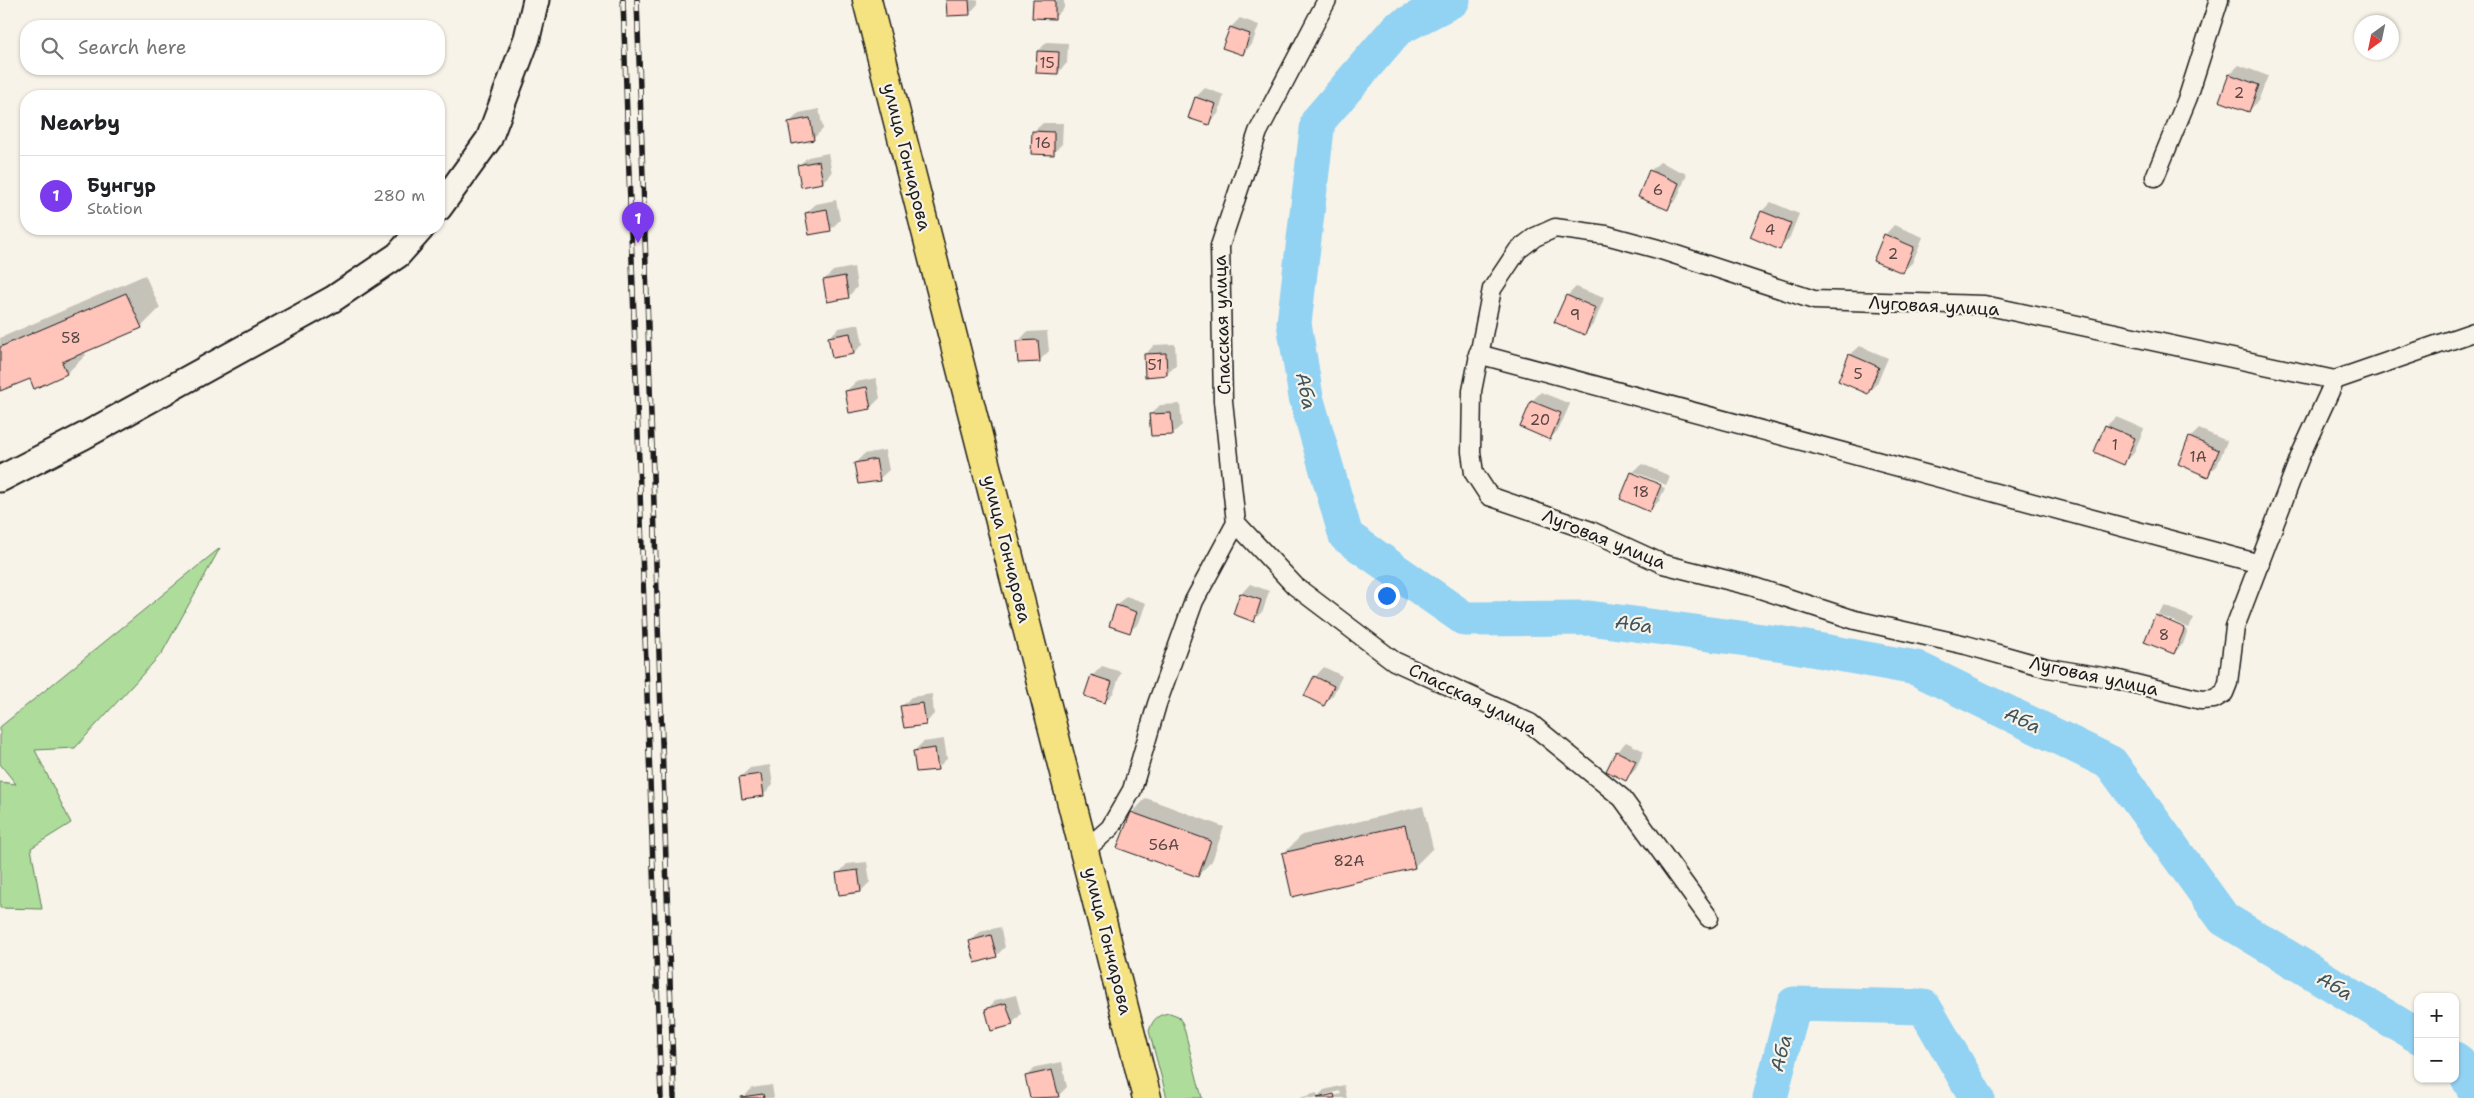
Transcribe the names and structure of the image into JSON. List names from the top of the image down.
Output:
{
  "streets": {
    "main road": ["улица Гончарова"],
    "street": ["Луговая улица", "Спасская улица"]
  },
  "water": ["Аба"],
  "house_numbers": [
    "15",
    "2",
    "16",
    "6",
    "4",
    "2",
    "9",
    "58",
    "51",
    "5",
    "20",
    "1",
    "1А",
    "18",
    "8",
    "56А",
    "82А"
  ],
  "north": "bottom left",
  "page": {
    "search": "Search here",
    "heading": "Nearby",
    "list": [
      {
        "mark": "1",
        "name": "Бунгур",
        "note": "Station",
        "value": "280 m"
      }
    ],
    "pins": "1",
    "map_buttons": ["+", "−"]
  }
}
